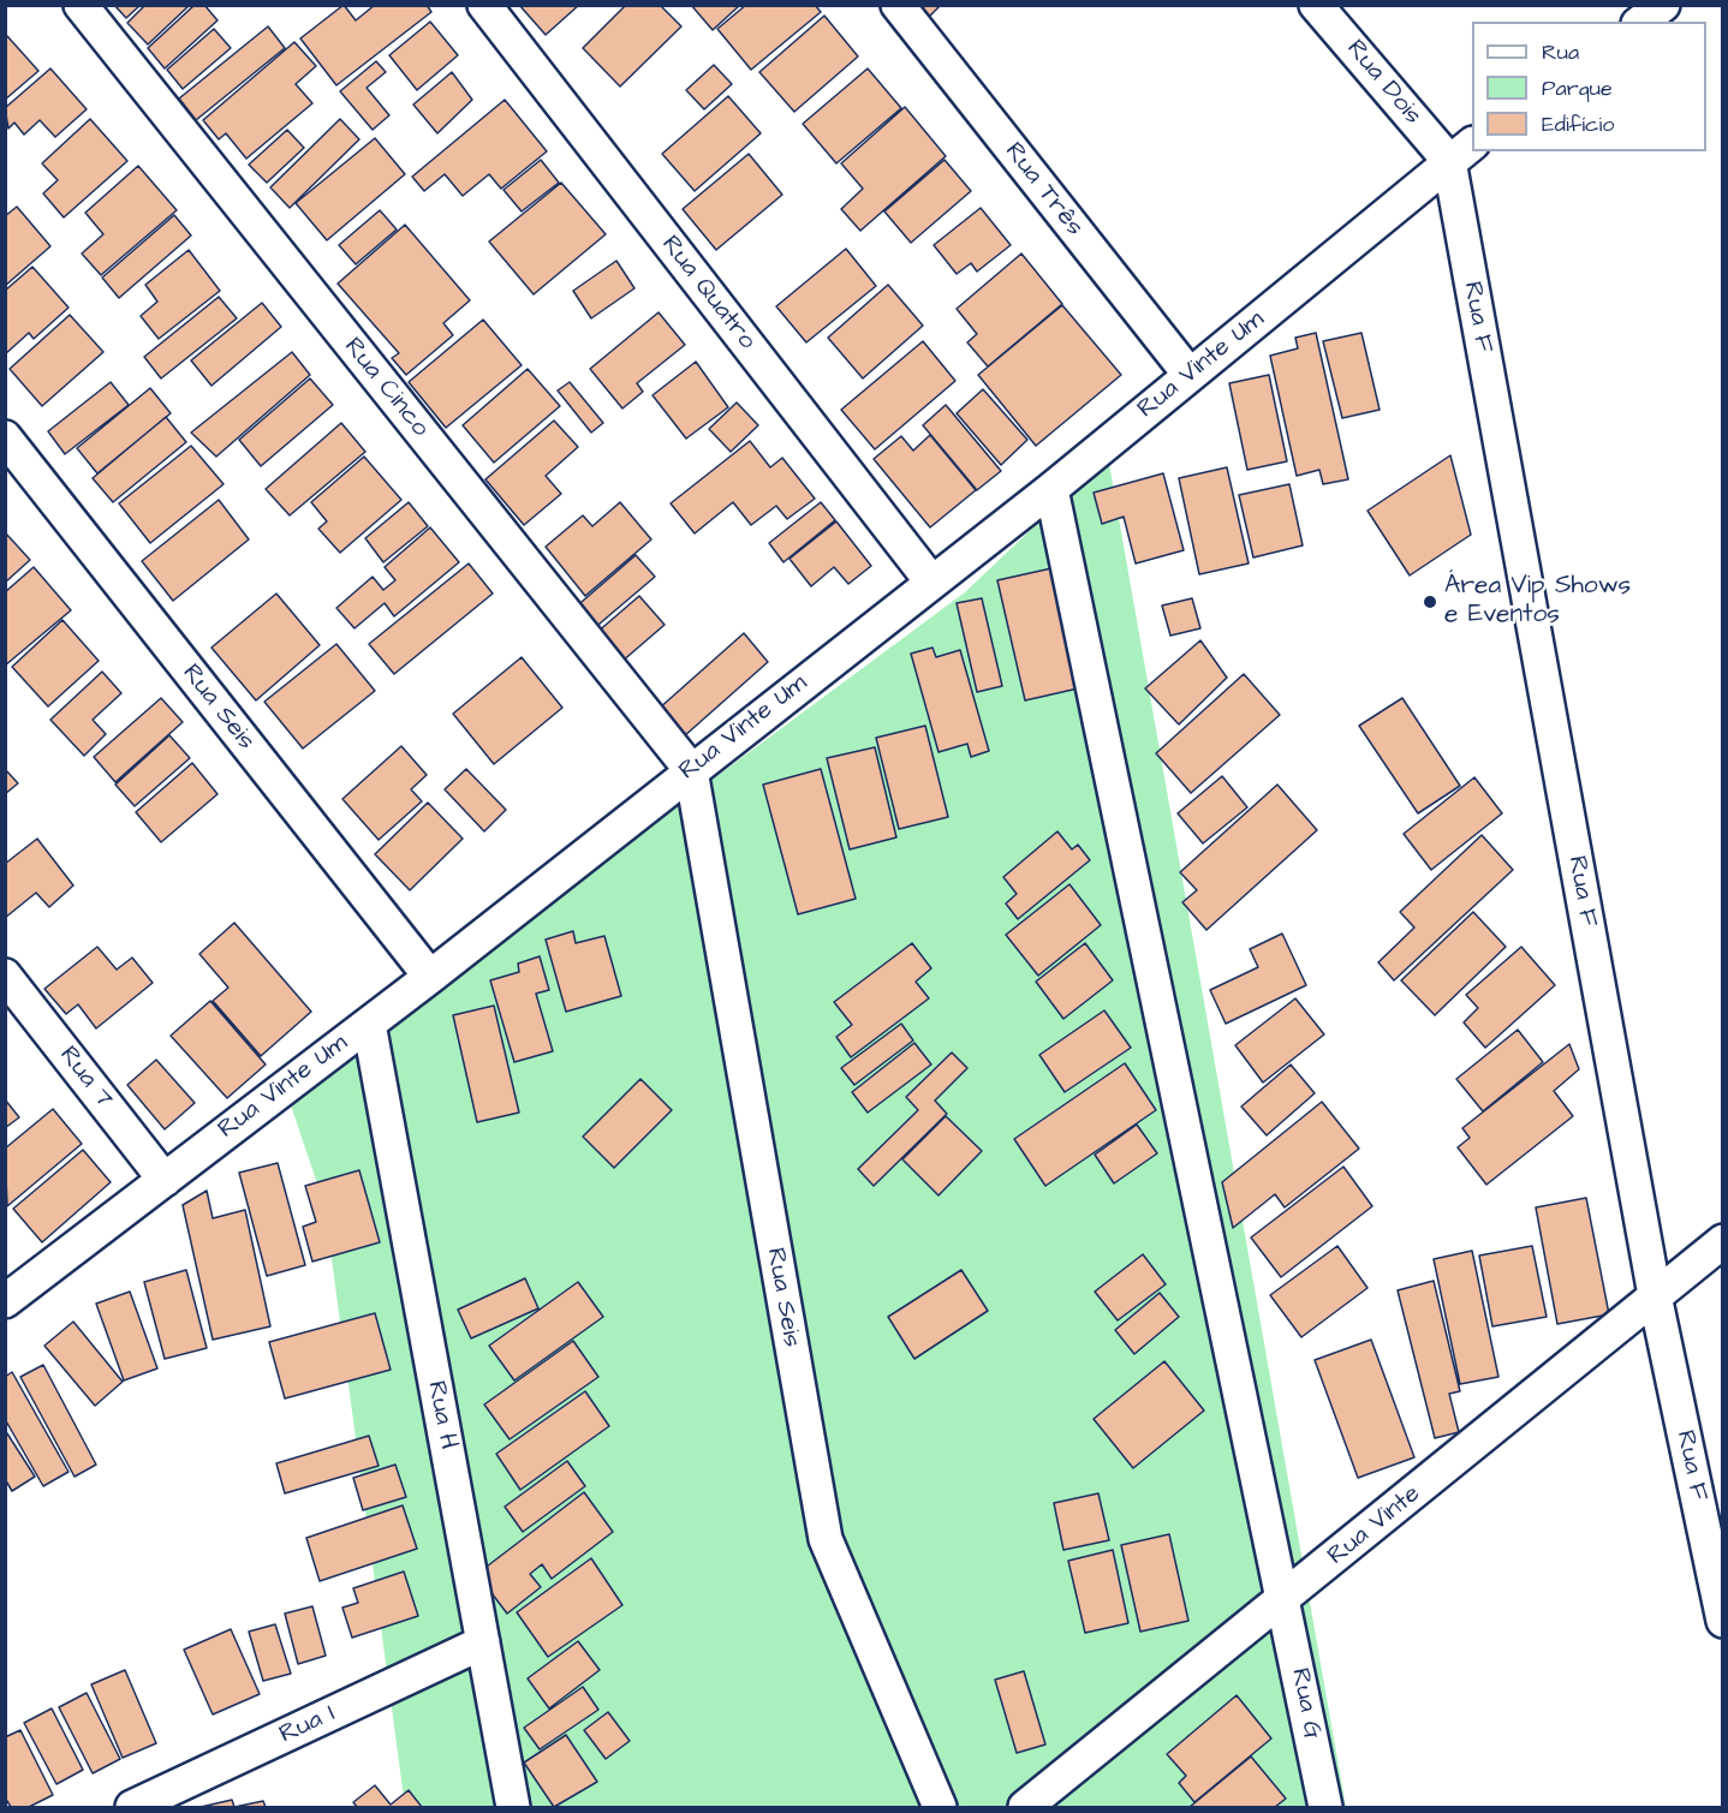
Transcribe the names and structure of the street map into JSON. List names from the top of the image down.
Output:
{
  "streets": {
    "street": [
      "Rua Dois",
      "Rua Três",
      "Rua Quatro",
      "Rua F",
      "Rua Vinte Um",
      "Rua Cinco",
      "Rua Seis",
      "Rua 7",
      "Rua H",
      "Rua Vinte",
      "Rua G",
      "Rua I"
    ]
  },
  "crossings": [
    ["Rua Dois", "Rua F"],
    ["Rua Dois", "Rua Vinte Um"],
    ["Rua Três", "Rua Vinte Um"],
    ["Rua Quatro", "Rua Vinte Um"],
    ["Rua F", "Rua Vinte Um"],
    ["Rua F", "Rua Vinte"],
    ["Rua Vinte Um", "Rua Cinco"],
    ["Rua Vinte Um", "Rua Seis"],
    ["Rua Vinte Um", "Rua 7"],
    ["Rua Vinte Um", "Rua H"],
    ["Rua Cinco", "Rua Seis"],
    ["Rua H", "Rua I"],
    ["Rua Vinte", "Rua G"]
  ],
  "places": ["Área Vip Shows e Eventos"],
  "legend": ["Rua", "Parque", "Edifício"]
}
